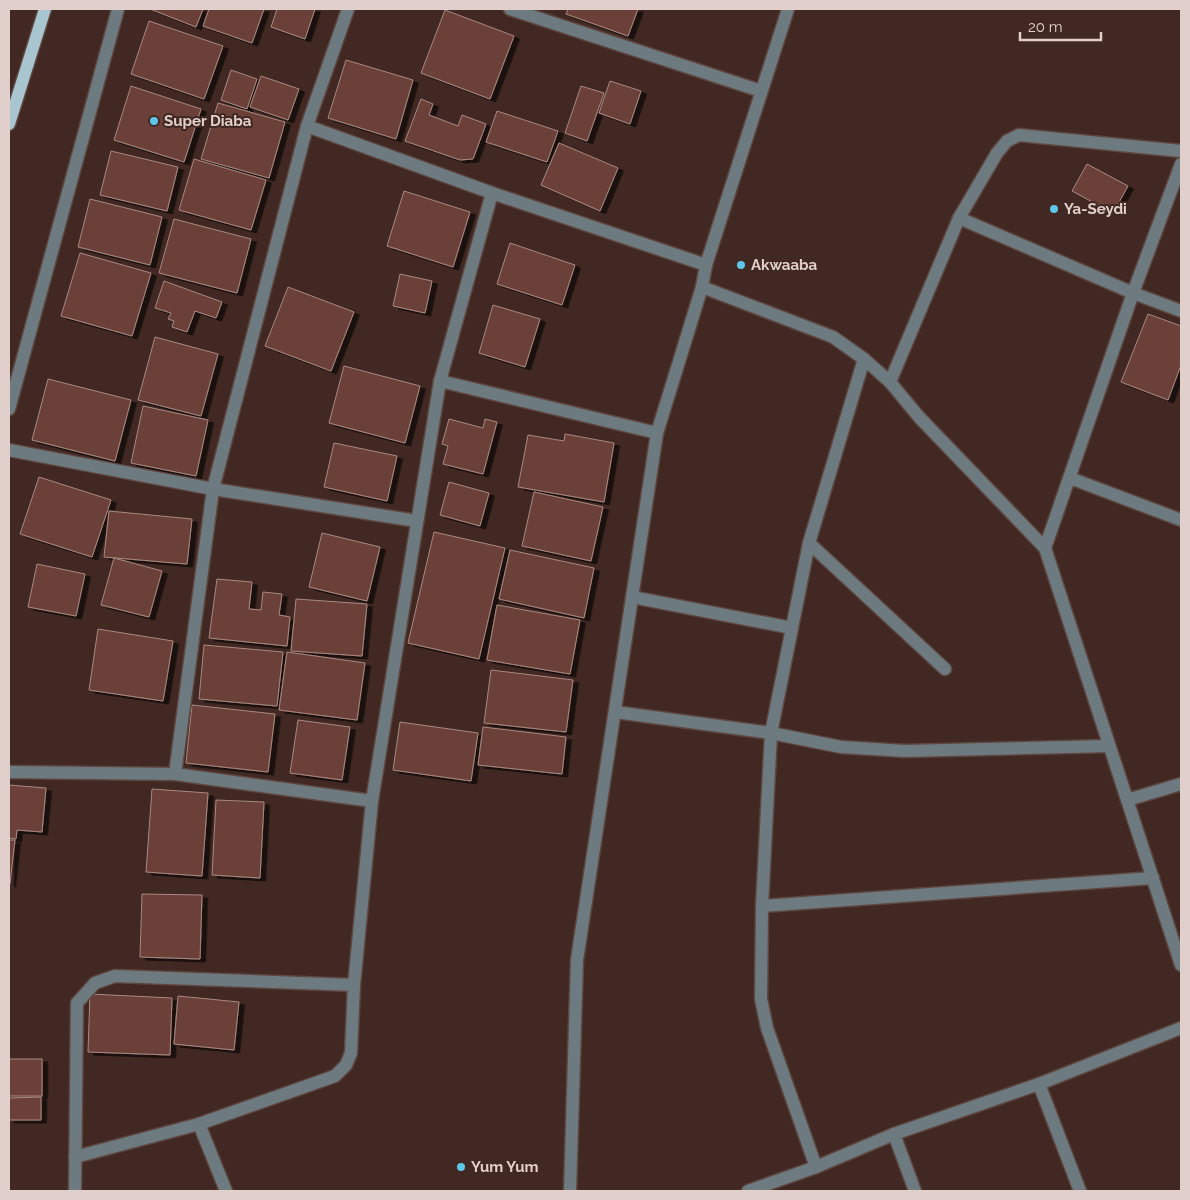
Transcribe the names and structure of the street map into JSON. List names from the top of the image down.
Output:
{
  "places": [
    "Super Diaba",
    "Ya-Seydi",
    "Akwaaba",
    "Yum Yum"
  ],
  "scale_bar": "20 m"
}
